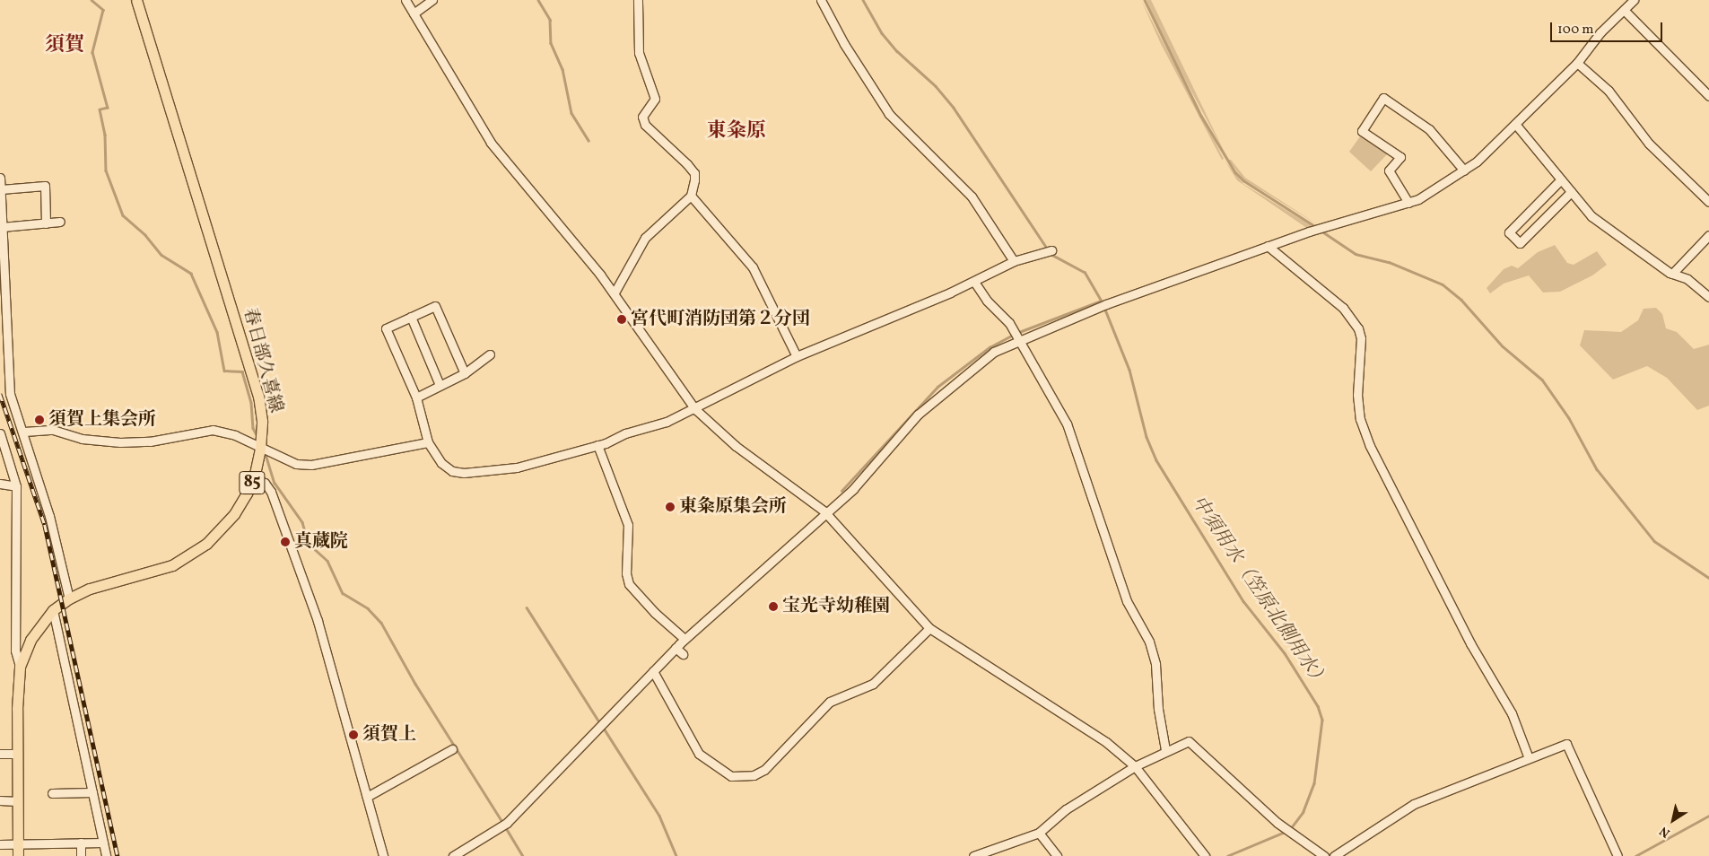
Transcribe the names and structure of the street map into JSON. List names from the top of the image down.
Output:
{
  "streets": {
    "main road": ["春日部久喜線", "85"]
  },
  "districts": ["須賀", "東粂原"],
  "water": ["中須用水（笠原北側用水）"],
  "places": [
    "宮代町消防団第２分団",
    "須賀上集会所",
    "東粂原集会所",
    "真蔵院",
    "宝光寺幼稚園",
    "須賀上"
  ],
  "scale_bar": "100 m",
  "north": "bottom left"
}
